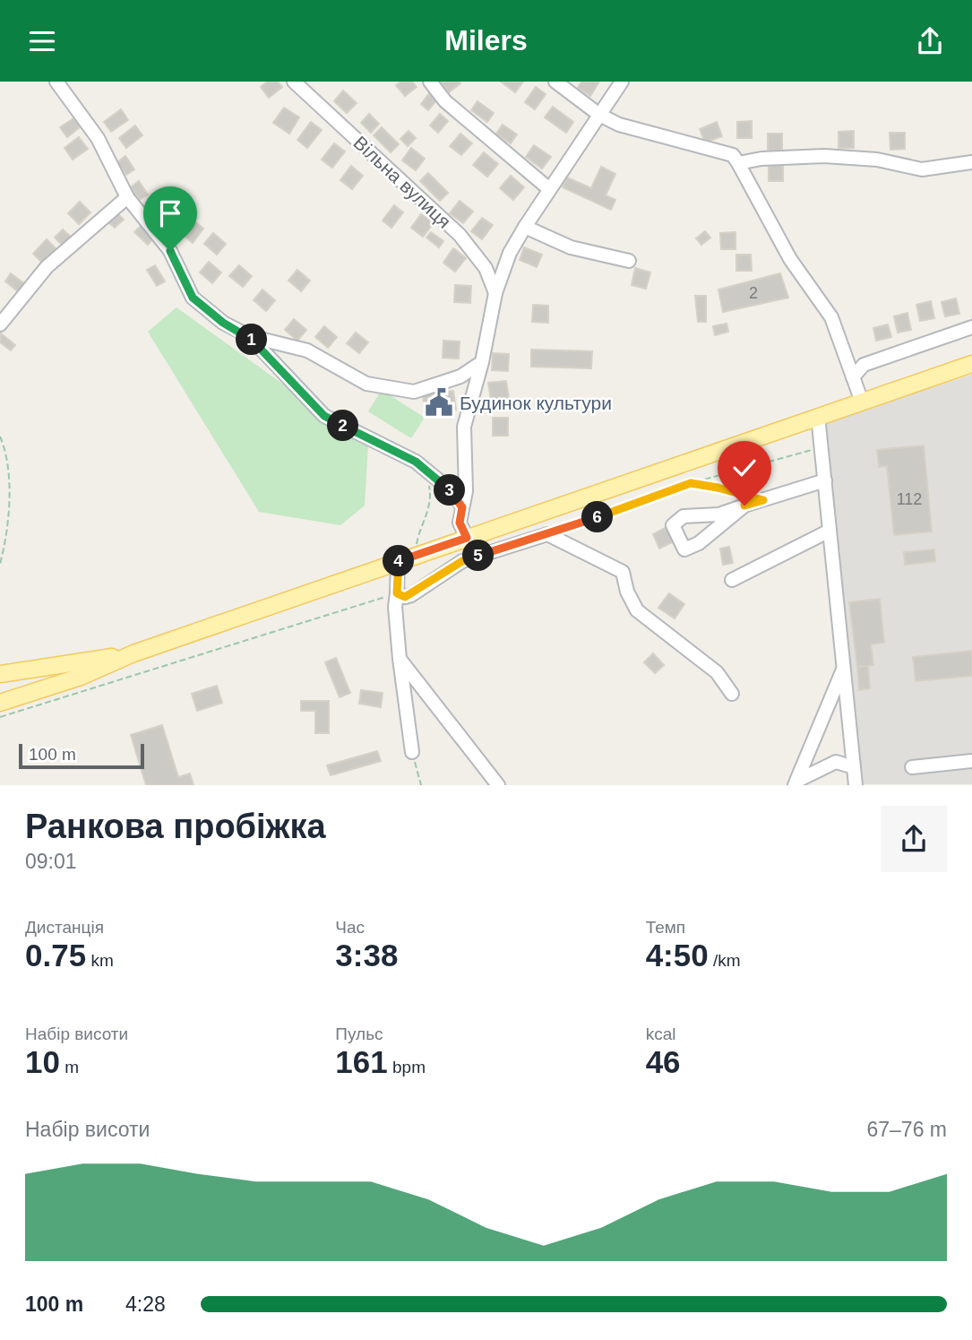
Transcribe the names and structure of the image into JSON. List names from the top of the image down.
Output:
{
  "streets": {
    "street": ["Вільна вулиця"]
  },
  "places": {
    "public building": ["Будинок культури"]
  },
  "house_numbers": ["2", "112"],
  "scale_bar": "100 m",
  "page": {
    "header": "Milers",
    "pins": [
      "1",
      "2",
      "3",
      "6",
      "5",
      "4"
    ],
    "scale": "100 m",
    "heading": ["Ранкова пробіжка", "09:01"],
    "stats": [
      ["Дистанція", "0.75 km"],
      ["Час", "3:38"],
      ["Темп", "4:50 /km"],
      ["Набір висоти", "10 m"],
      ["Пульс", "161 bpm"],
      ["kcal", "46"]
    ],
    "chart": ["Набір висоти", "67–76 m"],
    "list": [
      {
        "name": "100 m",
        "note": "4:28"
      }
    ]
  }
}
